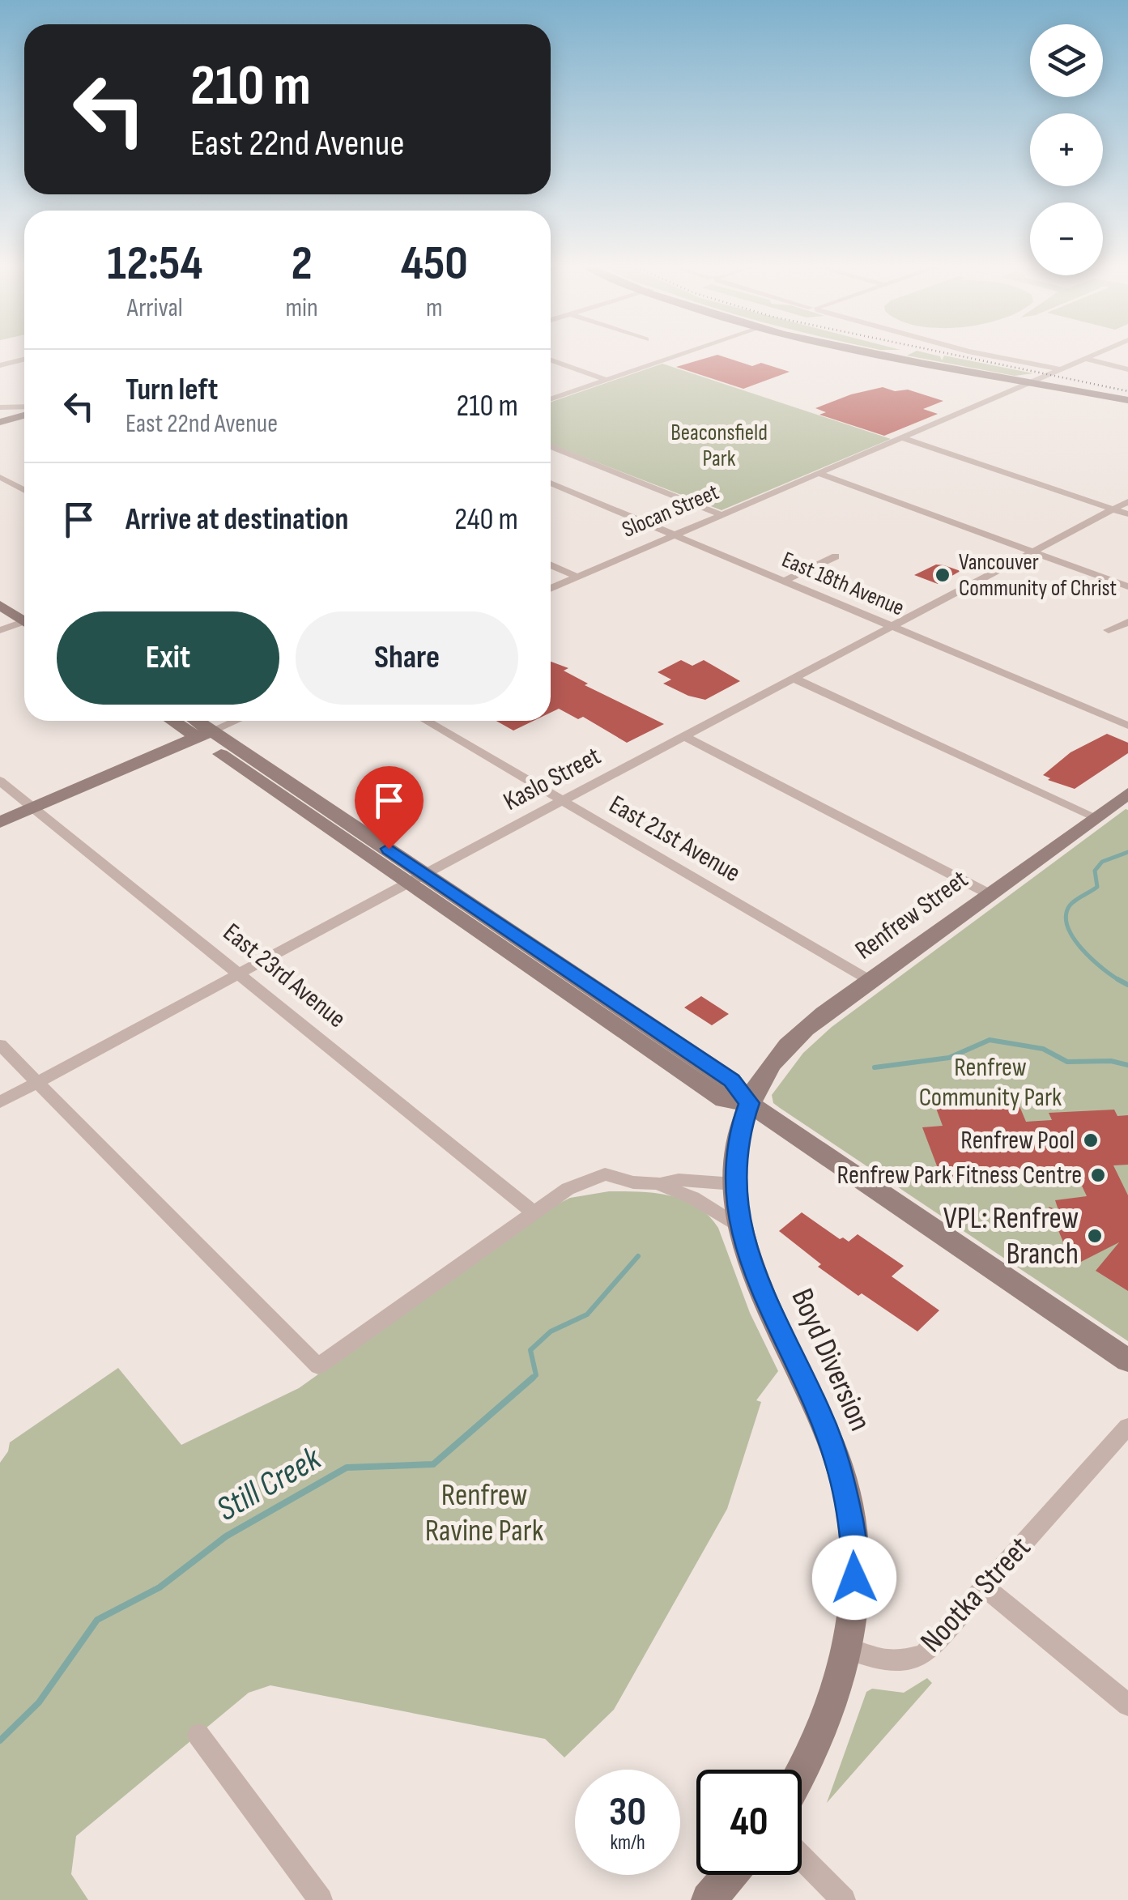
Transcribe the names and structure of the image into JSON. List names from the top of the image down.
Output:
{
  "streets": {
    "street": [
      "Slocan Street",
      "East 18th Avenue",
      "Kaslo Street",
      "East 21st Avenue",
      "Renfrew Street",
      "East 23rd Avenue",
      "Boyd Diversion",
      "Nootka Street"
    ]
  },
  "crossings": [
    ["Slocan Street", "East 18th Avenue"],
    ["East 18th Avenue", "Kaslo Street"],
    ["Kaslo Street", "East 21st Avenue"],
    ["Kaslo Street", "East 23rd Avenue"],
    ["East 21st Avenue", "Renfrew Street"],
    ["Renfrew Street", "Boyd Diversion"],
    ["Boyd Diversion", "Nootka Street"]
  ],
  "water": ["Still Creek"],
  "parks": ["Beaconsfield Park", "Renfrew Community Park", "Renfrew Ravine Park"],
  "places": [
    "Vancouver Community of Christ",
    "Renfrew Pool",
    "Renfrew Park Fitness Centre",
    "VPL: Renfrew Branch"
  ],
  "page": {
    "map_buttons": ["+", "−"],
    "turn": ["210 m", "East 22nd Avenue"],
    "eta": [
      "12:54",
      "Arrival",
      "2",
      "min",
      "450",
      "m"
    ],
    "list": [
      {
        "name": "Turn left",
        "note": "East 22nd Avenue",
        "value": "210 m"
      },
      {
        "name": "Arrive at destination",
        "value": "240 m"
      }
    ],
    "buttons": ["Exit", "Share"],
    "speed": "30 km/h",
    "limit": "40"
  }
}
